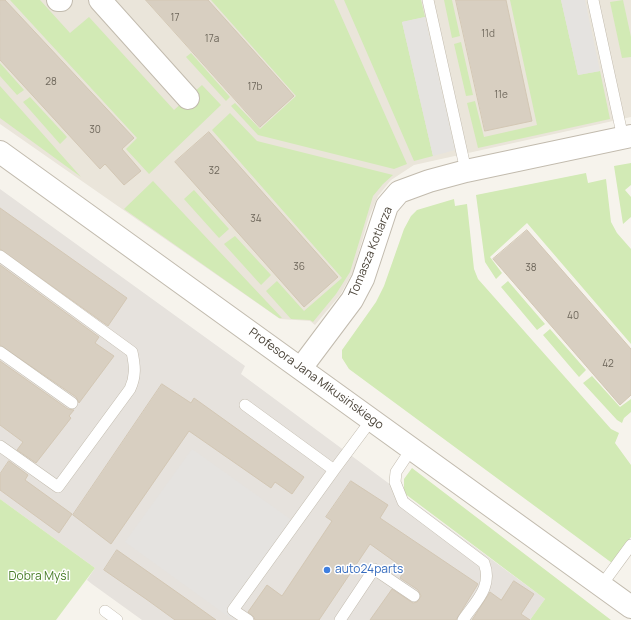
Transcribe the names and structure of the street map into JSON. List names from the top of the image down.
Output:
{
  "streets": {
    "street": ["Tomasza Kotlarza", "Profesora Jana Mikusińskiego"]
  },
  "crossings": [
    ["Tomasza Kotlarza", "Profesora Jana Mikusińskiego"]
  ],
  "parks": ["Dobra Myśl"],
  "places": ["auto24parts"],
  "house_numbers": [
    "17",
    "11d",
    "17a",
    "28",
    "17b",
    "11e",
    "30",
    "32",
    "34",
    "36",
    "38",
    "40",
    "42"
  ]
}
